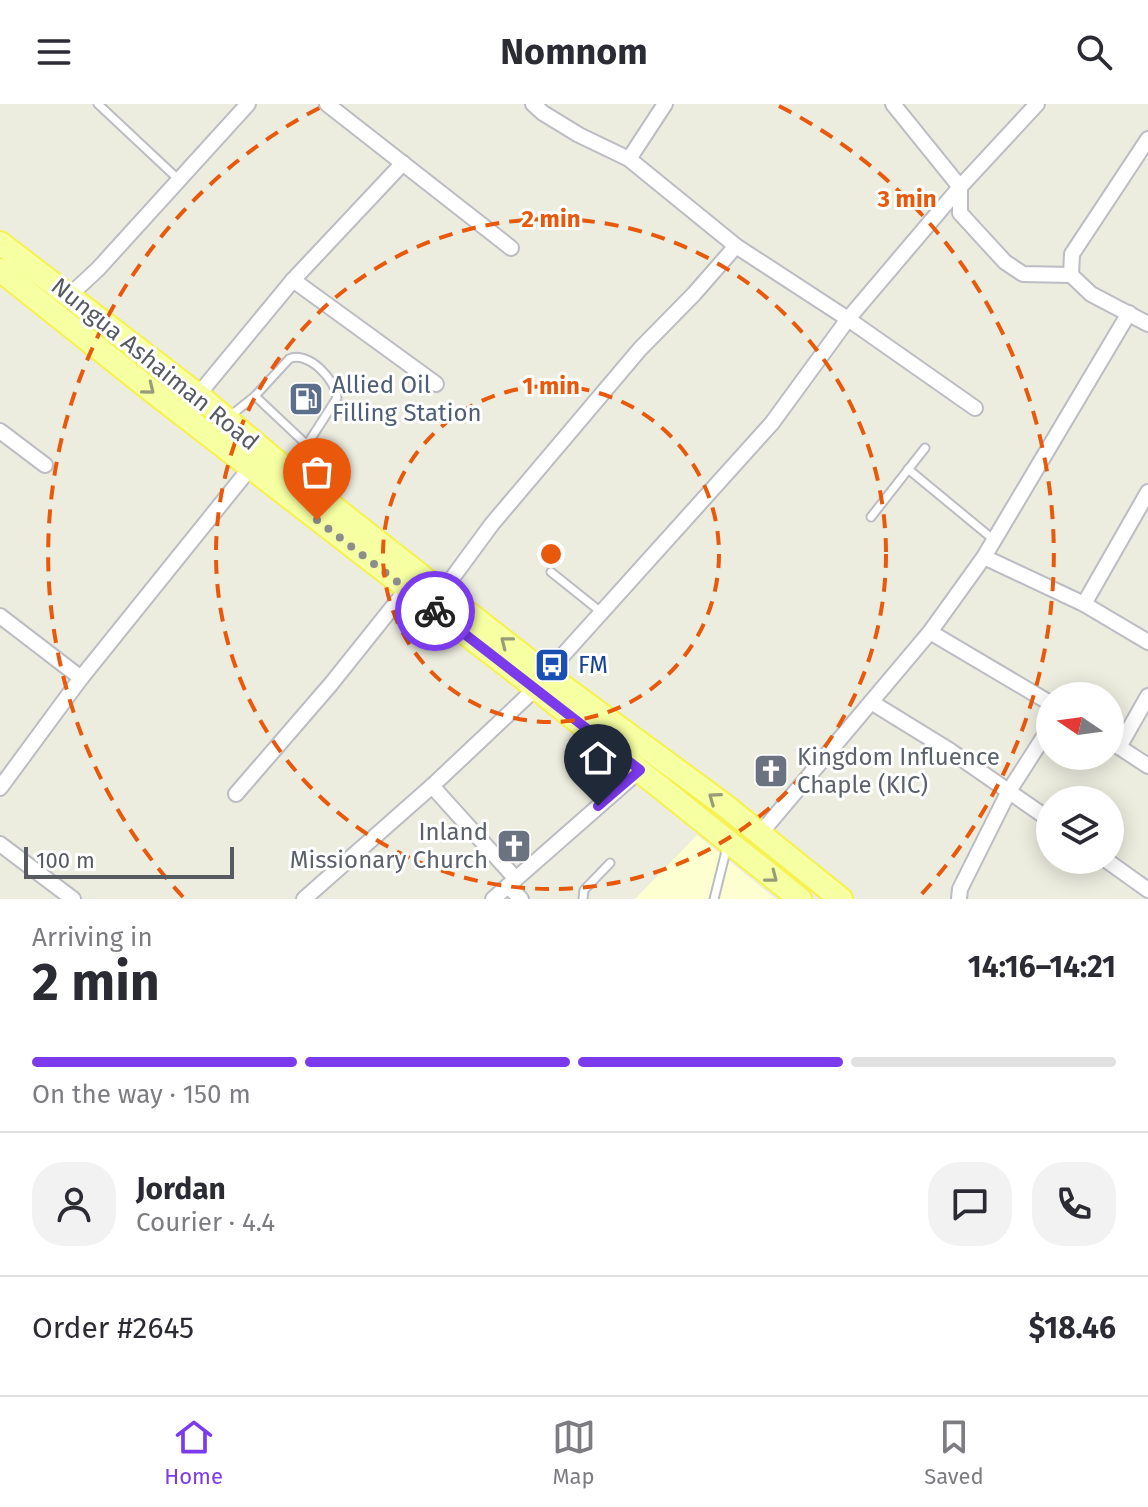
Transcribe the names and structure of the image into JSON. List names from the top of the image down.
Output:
{
  "streets": {
    "main road": ["Nungua Ashaiman Road"]
  },
  "places": {
    "fuel station": ["Allied Oil Filling Station"],
    "bus stop": ["FM"],
    "church": ["Kingdom Influence Chaple (KIC)", "Inland Missionary Church"]
  },
  "scale_bar": "100 m",
  "north": "left",
  "page": {
    "header": "Nomnom",
    "scale": "100 m",
    "heading": ["2 min", "Arriving in", "14:16–14:21"],
    "panel": [
      "Jordan",
      "Courier · 4.4",
      "Order #2645",
      "$18.46"
    ],
    "bar": "On the way · 150 m",
    "tabs": ["Home", "Map", "Saved"]
  },
  "rings": ["3 min", "2 min", "1 min"]
}
